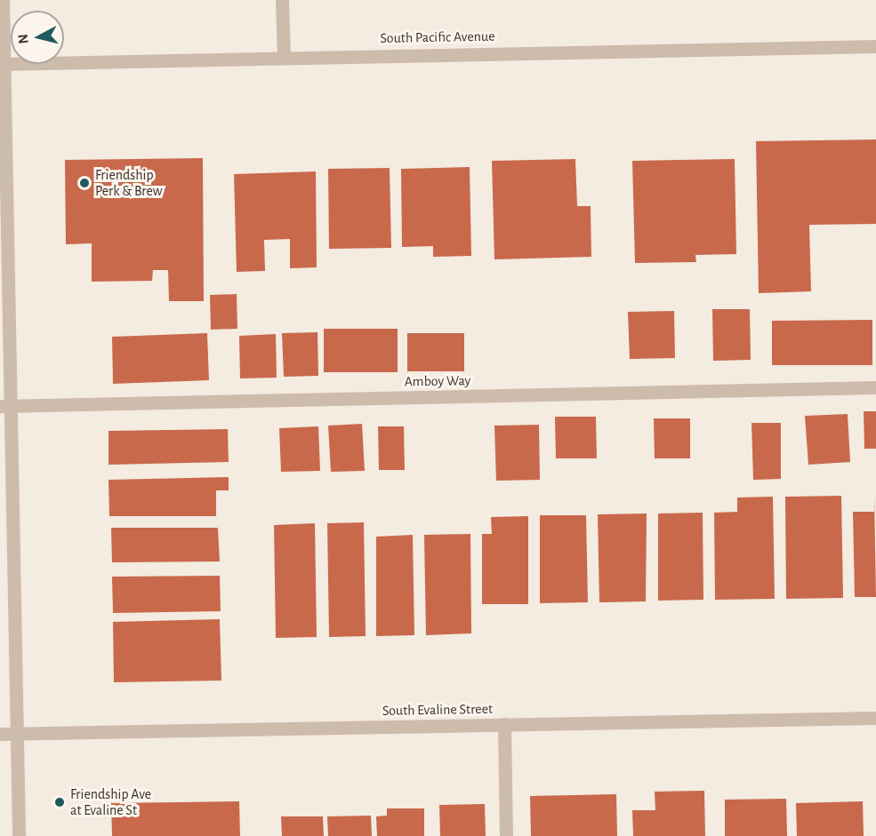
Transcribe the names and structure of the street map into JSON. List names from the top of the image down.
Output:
{
  "streets": {
    "street": ["South Pacific Avenue", "Amboy Way", "South Evaline Street"]
  },
  "places": ["Friendship Perk & Brew", "Friendship Ave at Evaline St"],
  "north": "left"
}
